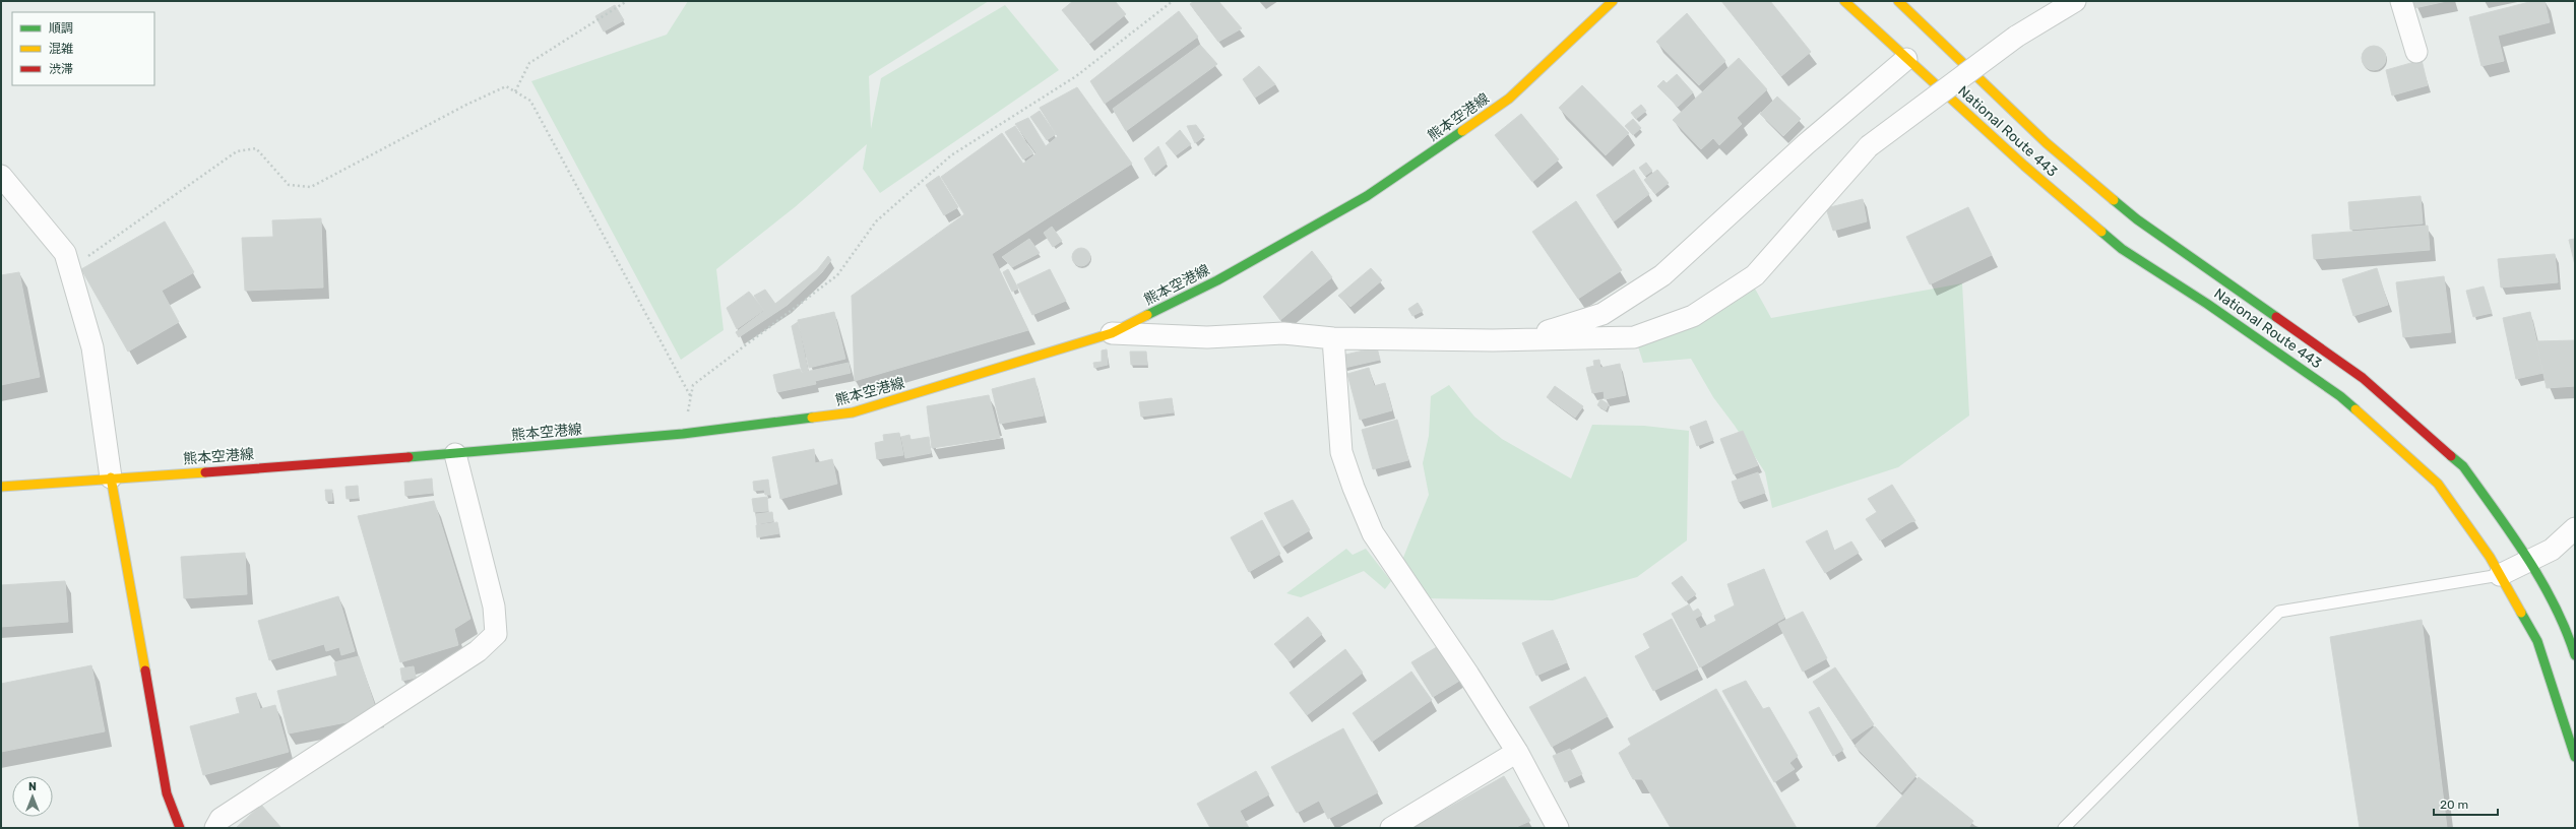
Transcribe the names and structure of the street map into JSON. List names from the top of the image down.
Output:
{
  "streets": {
    "main road": ["熊本空港線", "National Route 443"]
  },
  "legend": ["順調", "混雑", "渋滞"],
  "scale_bar": "20 m",
  "north": "top"
}
